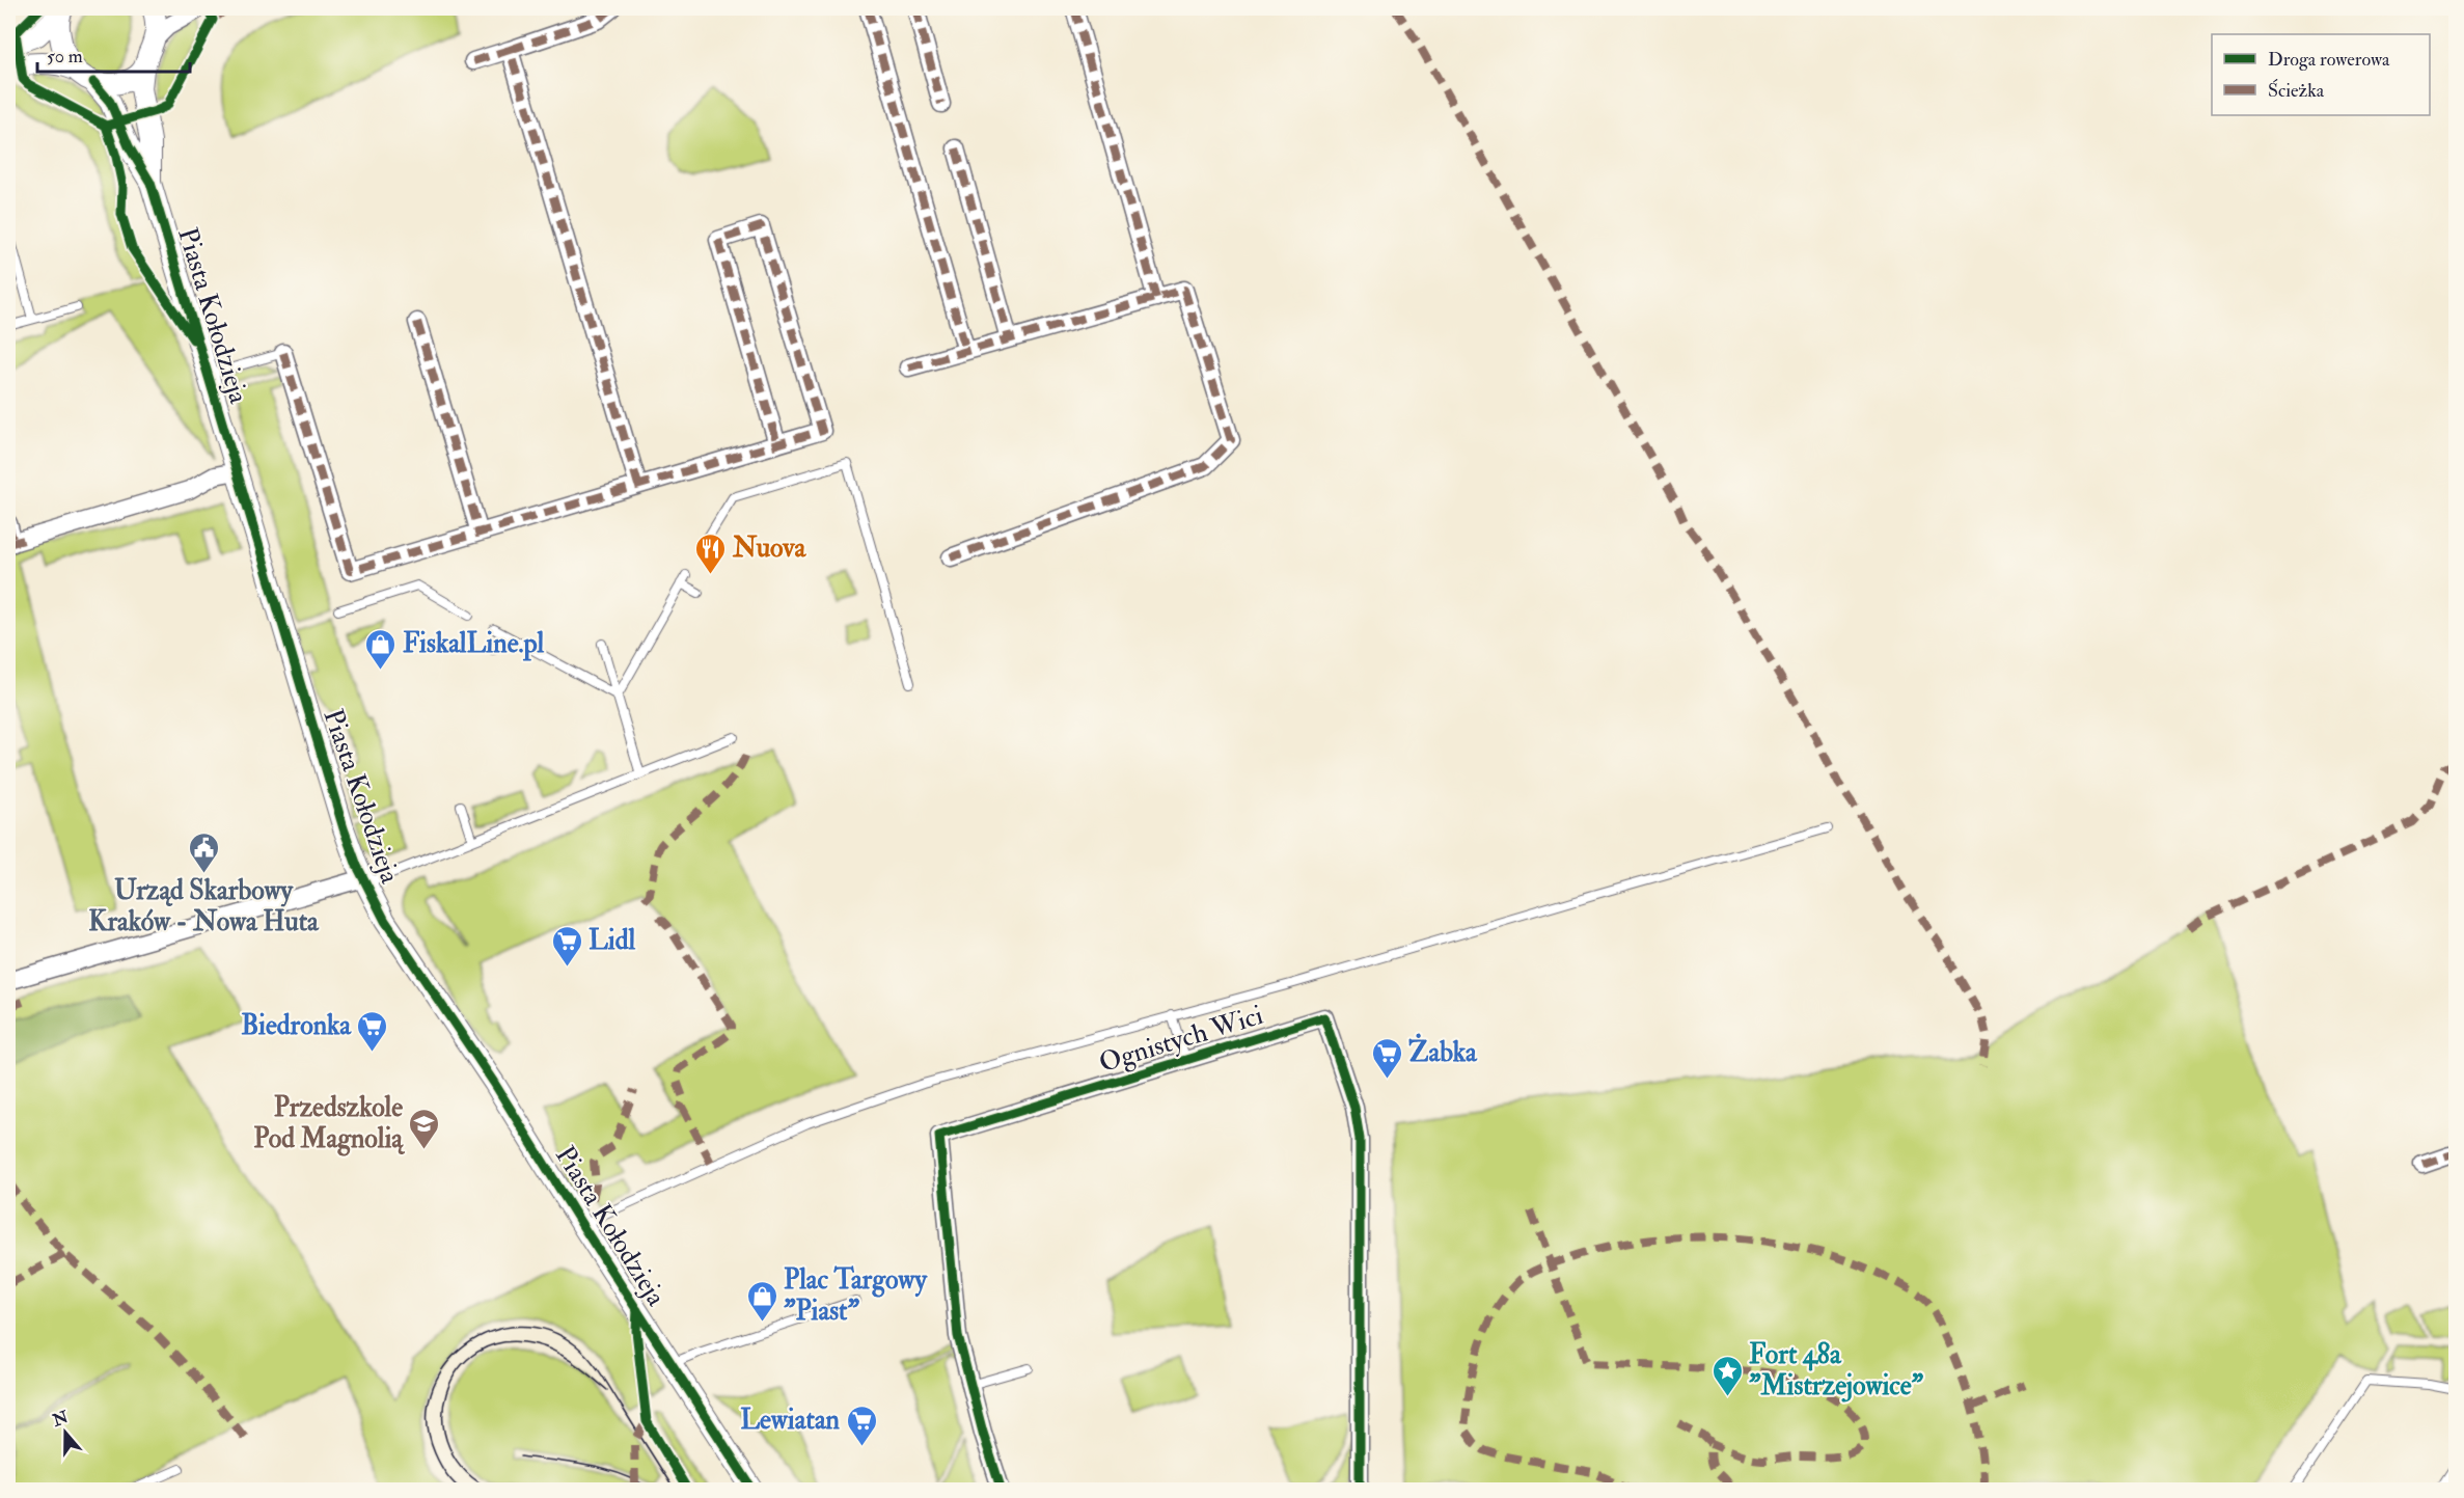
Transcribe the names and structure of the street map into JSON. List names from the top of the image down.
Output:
{
  "streets": {
    "street": ["Piasta Kołodzieja", "Ognistych Wici"]
  },
  "places": {
    "restaurant": ["Nuova"],
    "shop": ["FiskalLine.pl", "Plac Targowy \"Piast\""],
    "public building": ["Urząd Skarbowy Kraków - Nowa Huta"],
    "supermarket": [
      "Lidl",
      "Biedronka",
      "Żabka",
      "Lewiatan"
    ],
    "school or university": ["Przedszkole Pod Magnolią"],
    "place": ["Fort 48a \"Mistrzejowice\""]
  },
  "legend": ["Droga rowerowa", "Ścieżka"],
  "scale_bar": "50 m",
  "north": "top"
}
